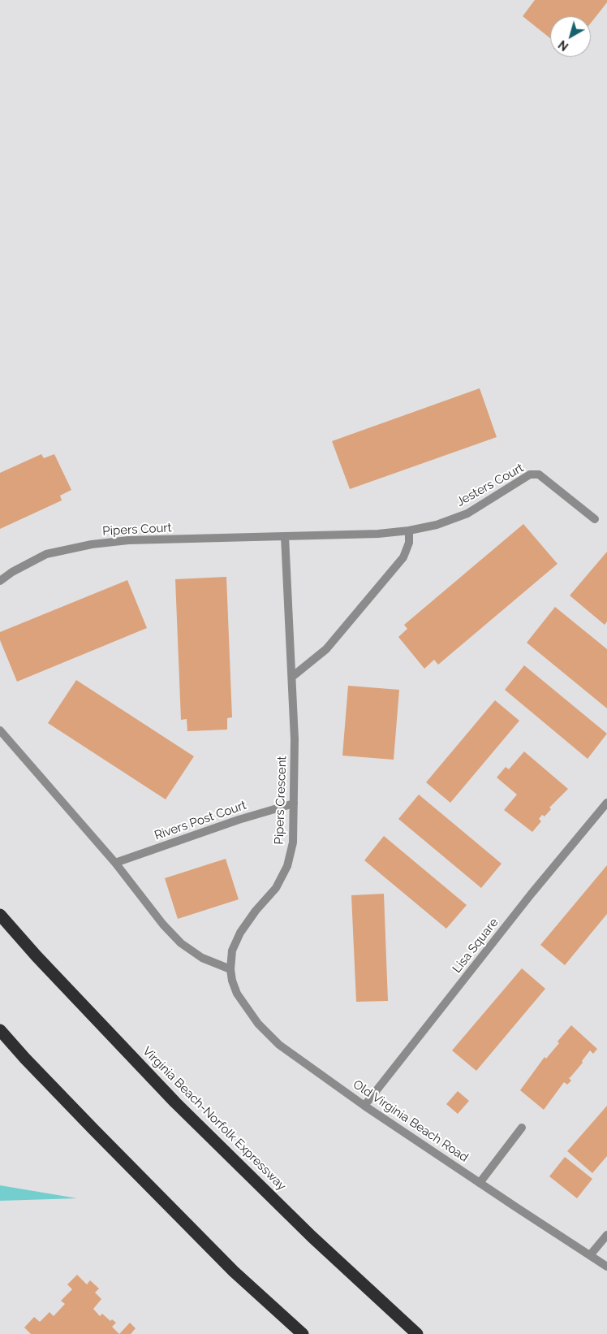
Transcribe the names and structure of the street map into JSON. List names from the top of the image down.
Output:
{
  "streets": {
    "highway": ["Virginia Beach-Norfolk Expressway"],
    "street": [
      "Jesters Court",
      "Pipers Court",
      "Pipers Crescent",
      "Rivers Post Court",
      "Lisa Square",
      "Old Virginia Beach Road"
    ]
  },
  "crossings": [
    ["Jesters Court", "Pipers Court"],
    ["Jesters Court", "Pipers Crescent"],
    ["Pipers Court", "Pipers Crescent"],
    ["Pipers Crescent", "Rivers Post Court"],
    ["Pipers Crescent", "Old Virginia Beach Road"],
    ["Lisa Square", "Old Virginia Beach Road"]
  ],
  "north": "bottom left"
}
